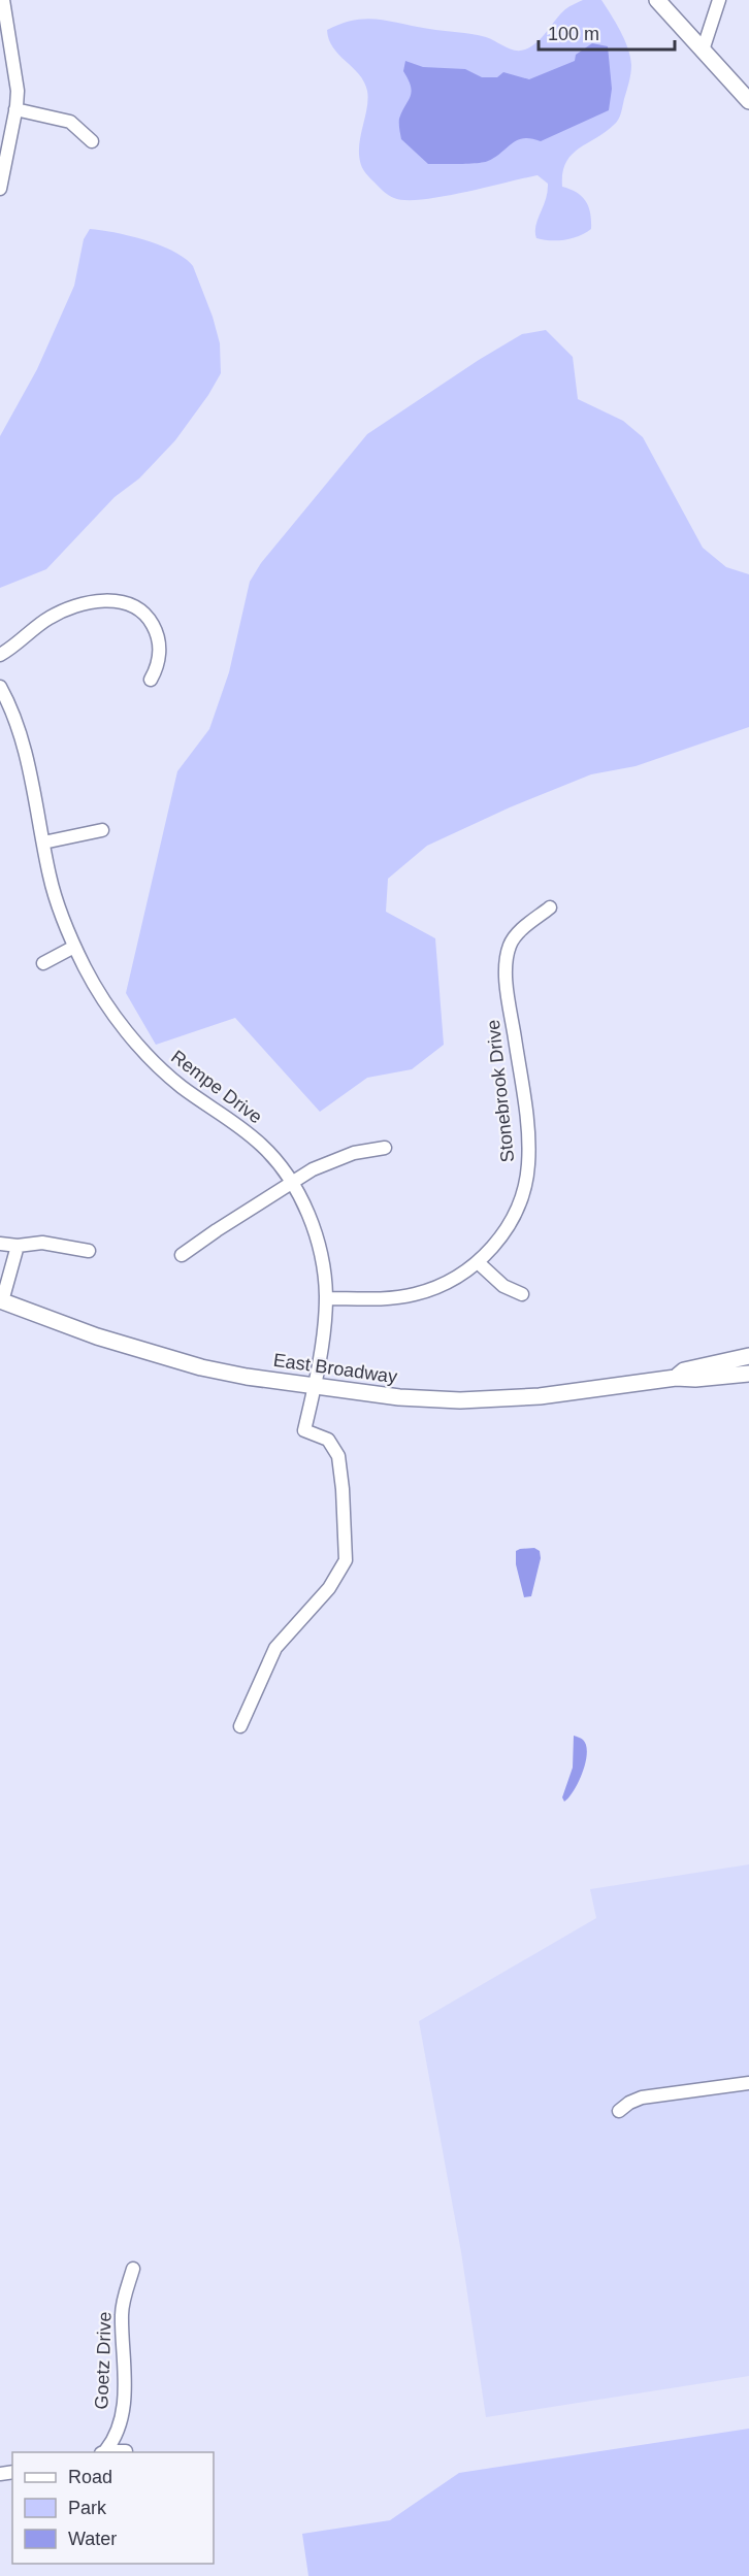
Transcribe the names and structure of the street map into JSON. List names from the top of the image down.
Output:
{
  "streets": {
    "main road": ["East Broadway"],
    "street": ["Rempe Drive", "Stonebrook Drive", "Goetz Drive"]
  },
  "crossings": [
    ["Rempe Drive", "Stonebrook Drive"],
    ["Rempe Drive", "East Broadway"]
  ],
  "legend": ["Road", "Park", "Water"],
  "scale_bar": "100 m"
}
